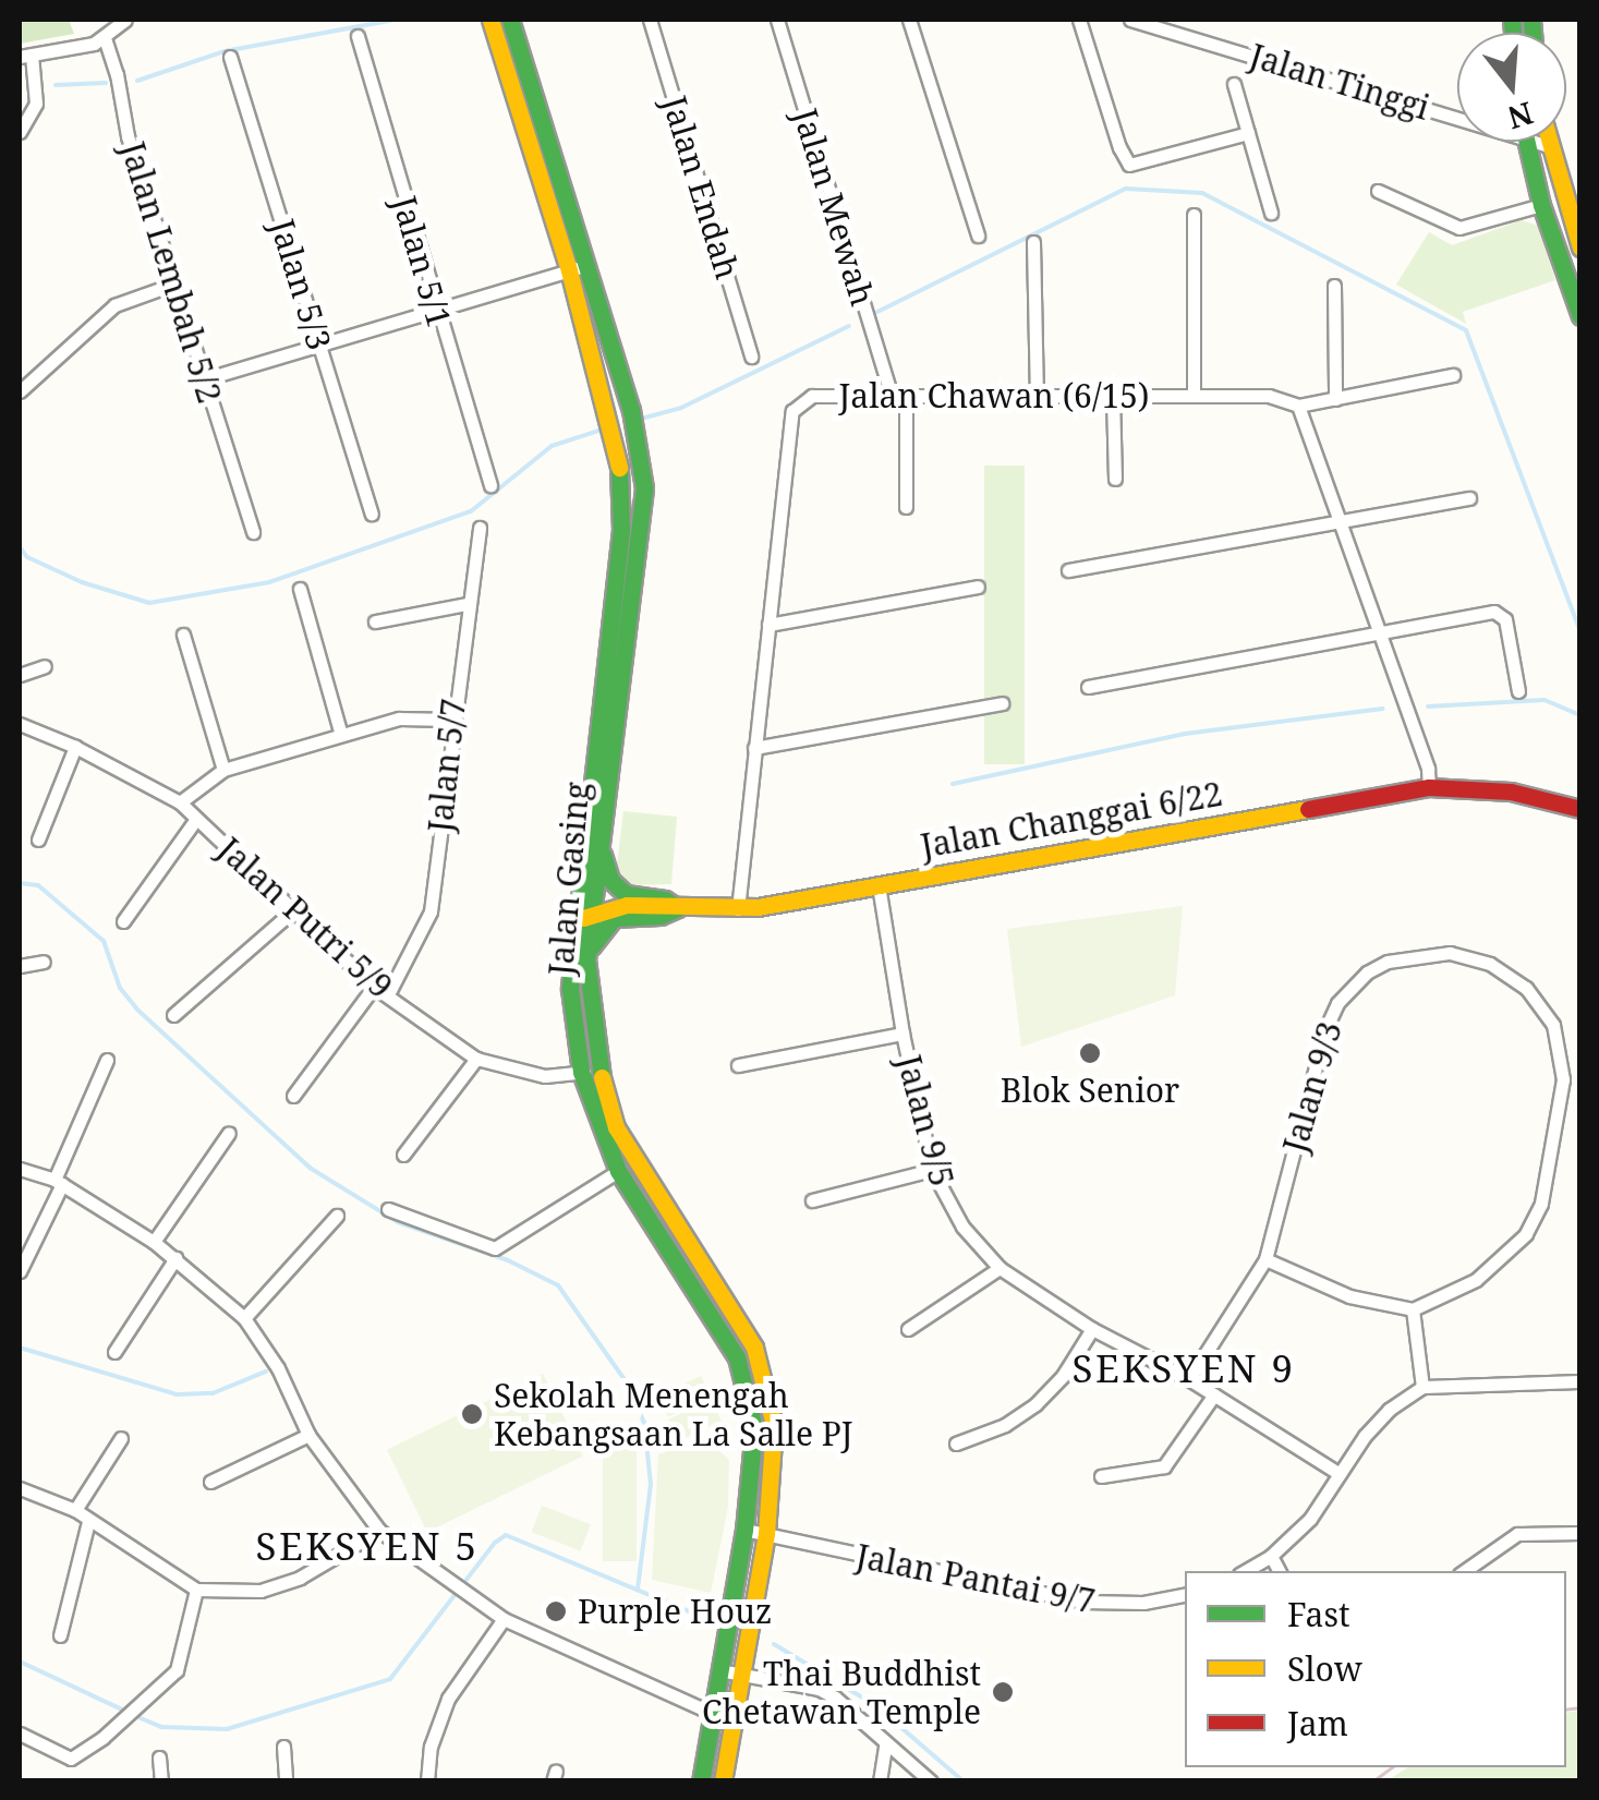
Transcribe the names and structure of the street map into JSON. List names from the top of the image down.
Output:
{
  "streets": {
    "main road": ["Jalan Changgai 6/22", "Jalan Gasing"],
    "street": [
      "Jalan Tinggi",
      "Jalan Endah",
      "Jalan Mewah",
      "Jalan 5/1",
      "Jalan Lembah 5/2",
      "Jalan 5/3",
      "Jalan Chawan (6/15)",
      "Jalan 5/7",
      "Jalan Putri 5/9",
      "Jalan 9/3",
      "Jalan 9/5",
      "Jalan Pantai 9/7"
    ]
  },
  "crossings": [
    ["Jalan Mewah", "Jalan Chawan (6/15)"],
    ["Jalan Chawan (6/15)", "Jalan Changgai 6/22"],
    ["Jalan 5/7", "Jalan Putri 5/9"],
    ["Jalan Changgai 6/22", "Jalan Gasing"],
    ["Jalan Changgai 6/22", "Jalan 9/5"],
    ["Jalan Gasing", "Jalan Putri 5/9"],
    ["Jalan Gasing", "Jalan Pantai 9/7"],
    ["Jalan 9/3", "Jalan 9/5"]
  ],
  "districts": ["SEKSYEN 9", "SEKSYEN 5"],
  "places": [
    "Blok Senior",
    "Sekolah Menengah Kebangsaan La Salle PJ",
    "Purple Houz",
    "Thai Buddhist Chetawan Temple"
  ],
  "legend": ["Fast", "Slow", "Jam"],
  "north": "bottom"
}
